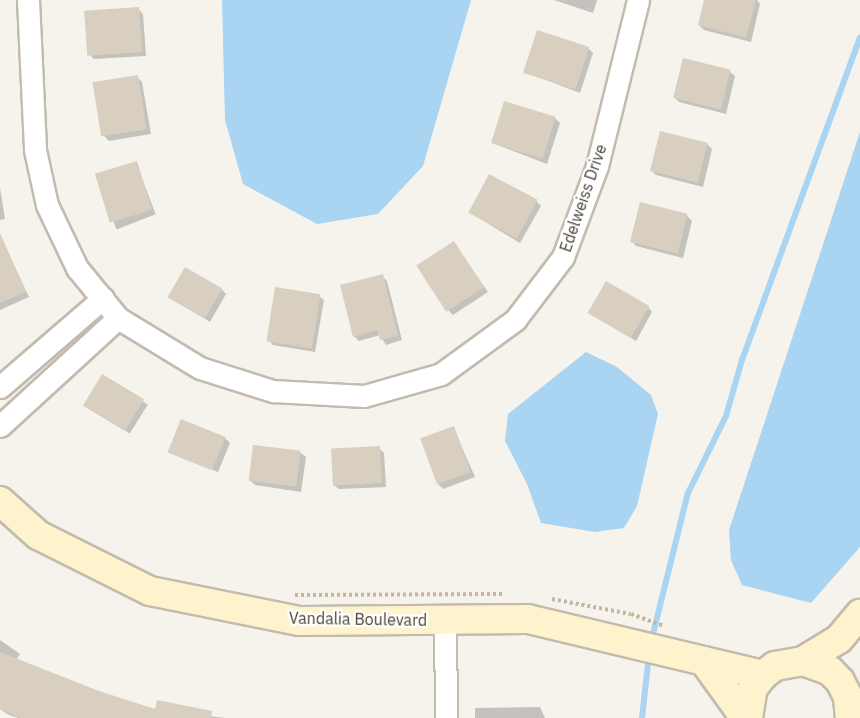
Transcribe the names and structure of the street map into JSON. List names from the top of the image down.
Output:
{
  "streets": {
    "street": ["Edelweiss Drive", "Vandalia Boulevard"]
  }
}
